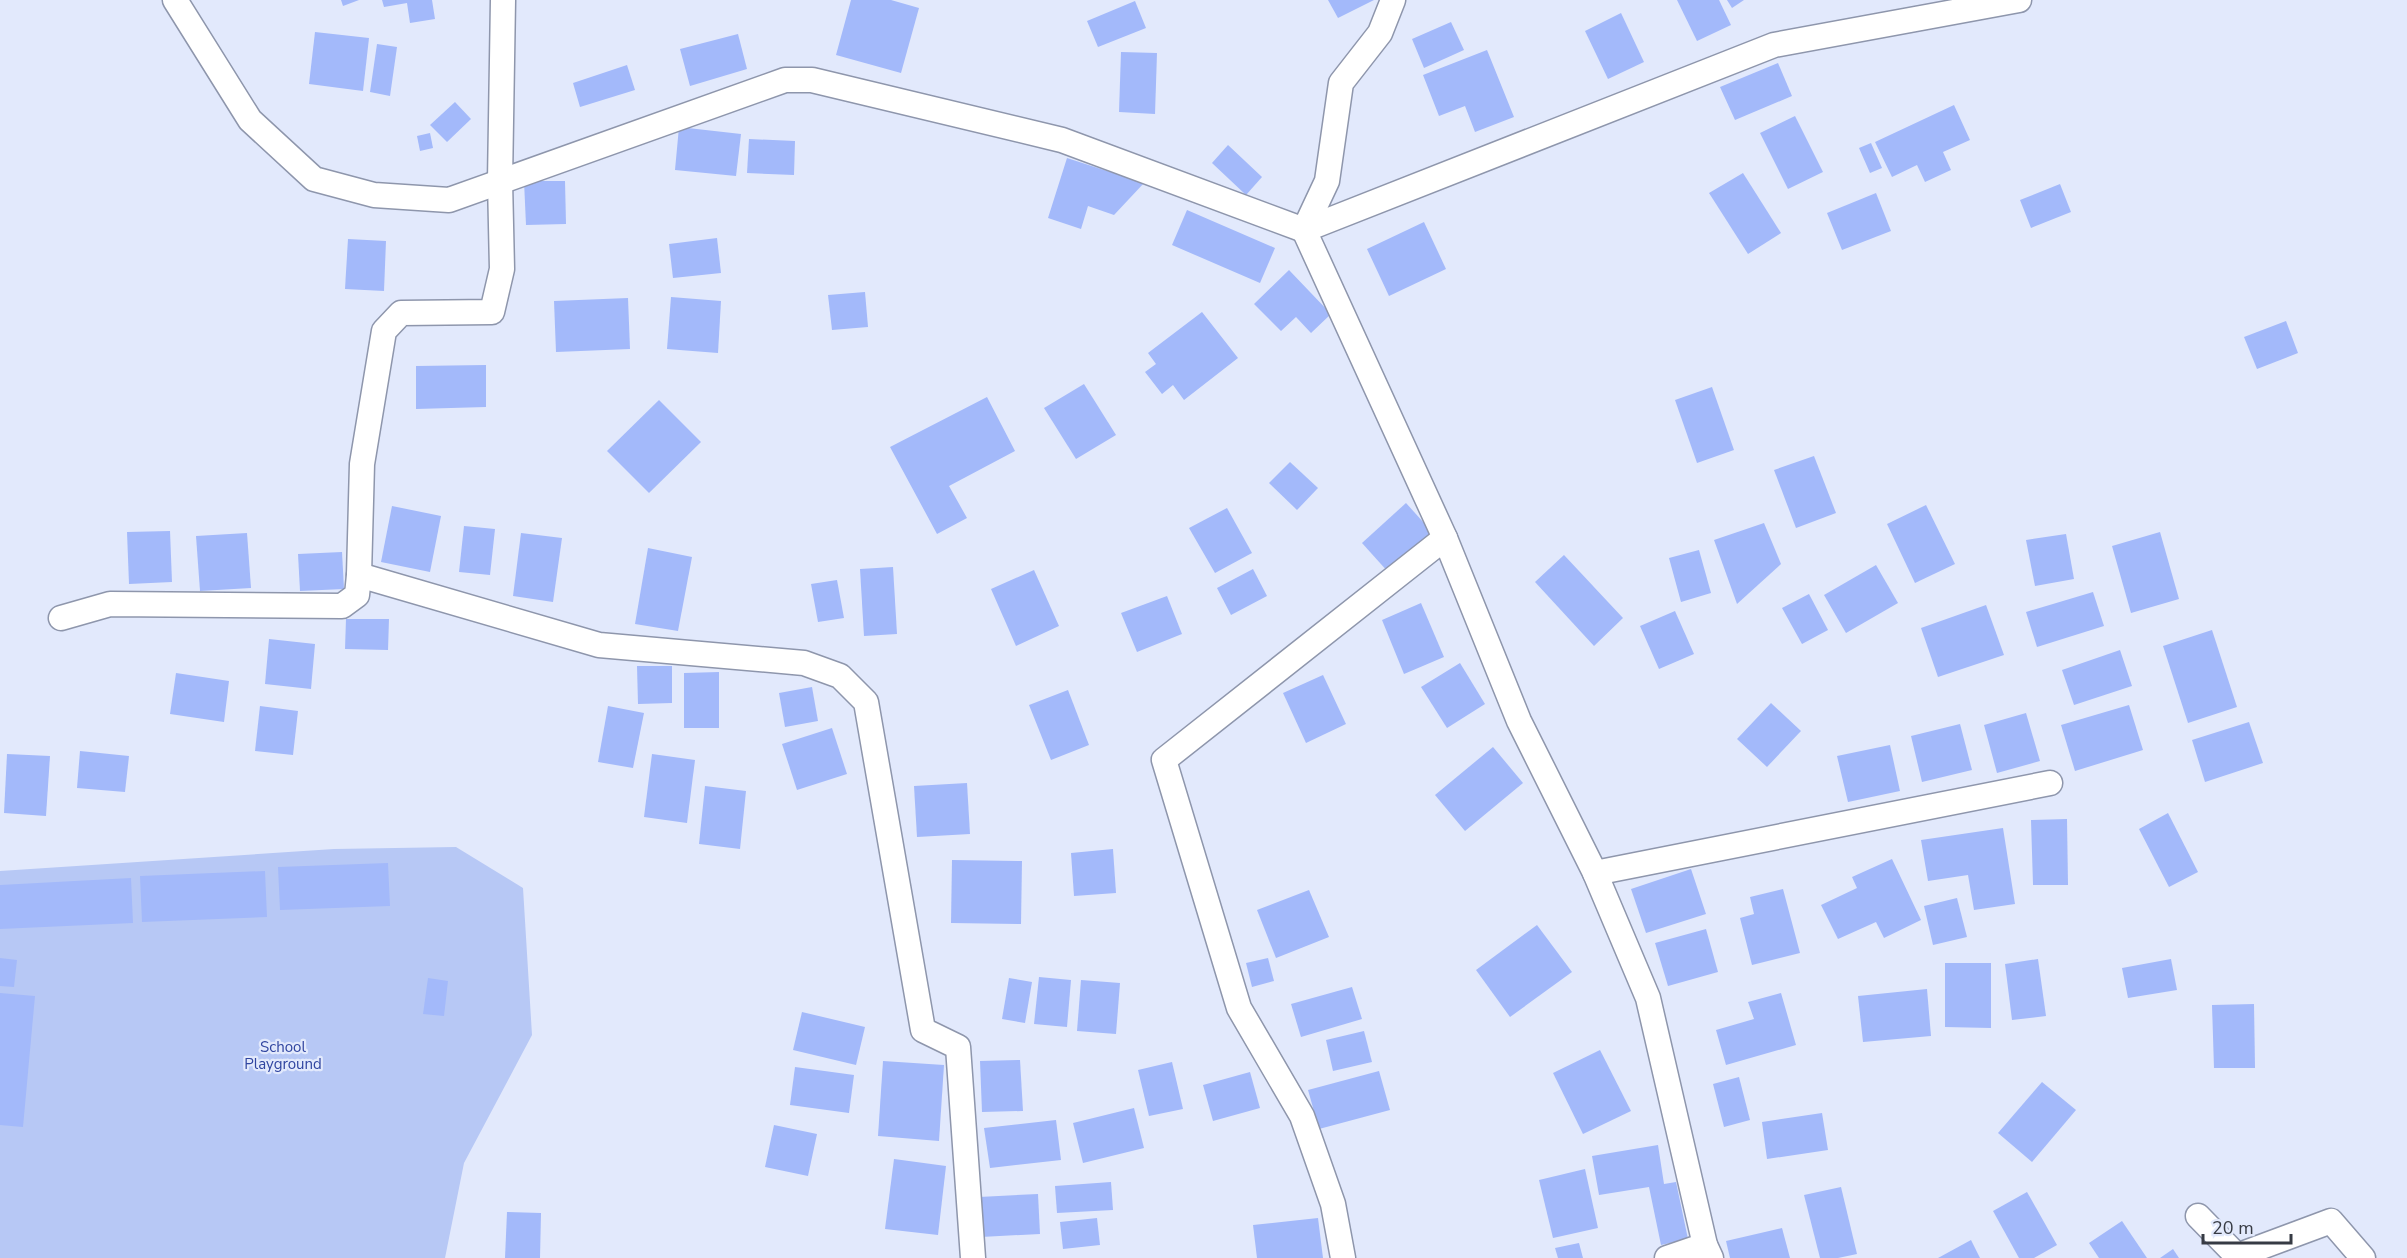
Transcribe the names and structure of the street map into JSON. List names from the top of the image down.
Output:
{
  "parks": ["School Playground"],
  "scale_bar": "20 m"
}
